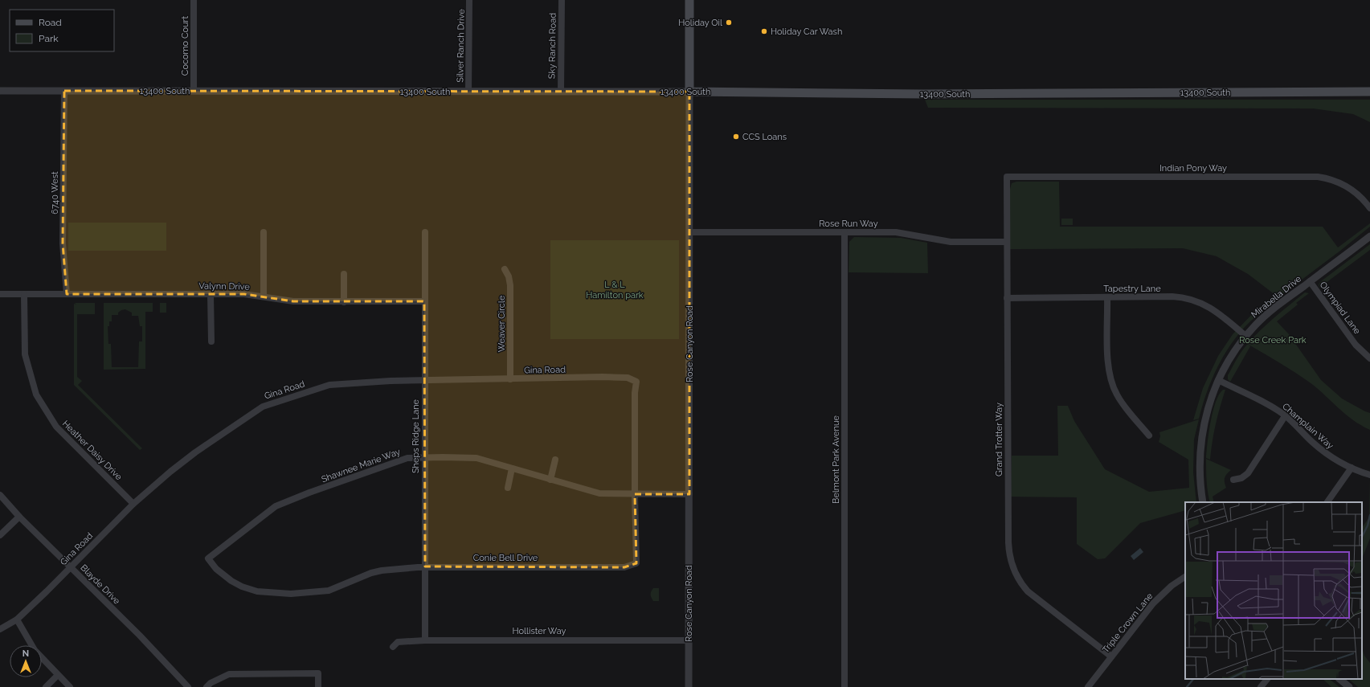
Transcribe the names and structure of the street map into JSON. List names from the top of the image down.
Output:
{
  "streets": {
    "main road": ["13400 South", "Rose Canyon Road"],
    "street": [
      "Cocomo Court",
      "Silver Ranch Drive",
      "Sky Ranch Road",
      "Indian Pony Way",
      "6740 West",
      "Rose Run Way",
      "Valynn Drive",
      "Tapestry Lane",
      "Mirabella Drive",
      "Olympiad Lane",
      "Weaver Circle",
      "Gina Road",
      "Champlain Way",
      "Sheps Ridge Lane",
      "Grand Trotter Way",
      "Heather Daisy Drive",
      "Belmont Park Avenue",
      "Shawnee Marie Way",
      "Conie Bell Drive",
      "Blayde Drive",
      "Triple Crown Lane",
      "Hollister Way"
    ]
  },
  "crossings": [
    ["Cocomo Court", "13400 South"],
    ["Silver Ranch Drive", "13400 South"],
    ["Sky Ranch Road", "13400 South"],
    ["13400 South", "6740 West"],
    ["13400 South", "Rose Canyon Road"],
    ["Indian Pony Way", "Grand Trotter Way"],
    ["6740 West", "Valynn Drive"],
    ["Rose Run Way", "Rose Canyon Road"],
    ["Rose Run Way", "Grand Trotter Way"],
    ["Rose Run Way", "Belmont Park Avenue"],
    ["Valynn Drive", "Sheps Ridge Lane"],
    ["Valynn Drive", "Heather Daisy Drive"],
    ["Tapestry Lane", "Mirabella Drive"],
    ["Tapestry Lane", "Grand Trotter Way"],
    ["Mirabella Drive", "Olympiad Lane"],
    ["Mirabella Drive", "Champlain Way"],
    ["Weaver Circle", "Gina Road"],
    ["Rose Canyon Road", "Shawnee Marie Way"],
    ["Rose Canyon Road", "Hollister Way"],
    ["Gina Road", "Sheps Ridge Lane"],
    ["Gina Road", "Heather Daisy Drive"],
    ["Gina Road", "Conie Bell Drive"],
    ["Gina Road", "Blayde Drive"],
    ["Sheps Ridge Lane", "Shawnee Marie Way"],
    ["Sheps Ridge Lane", "Conie Bell Drive"],
    ["Sheps Ridge Lane", "Hollister Way"],
    ["Grand Trotter Way", "Triple Crown Lane"],
    ["Shawnee Marie Way", "Conie Bell Drive"]
  ],
  "parks": ["L & L Hamilton park", "Rose Creek Park"],
  "places": ["Holiday Oil", "Holiday Car Wash", "CCS Loans"],
  "legend": ["Road", "Park"],
  "north": "top"
}
